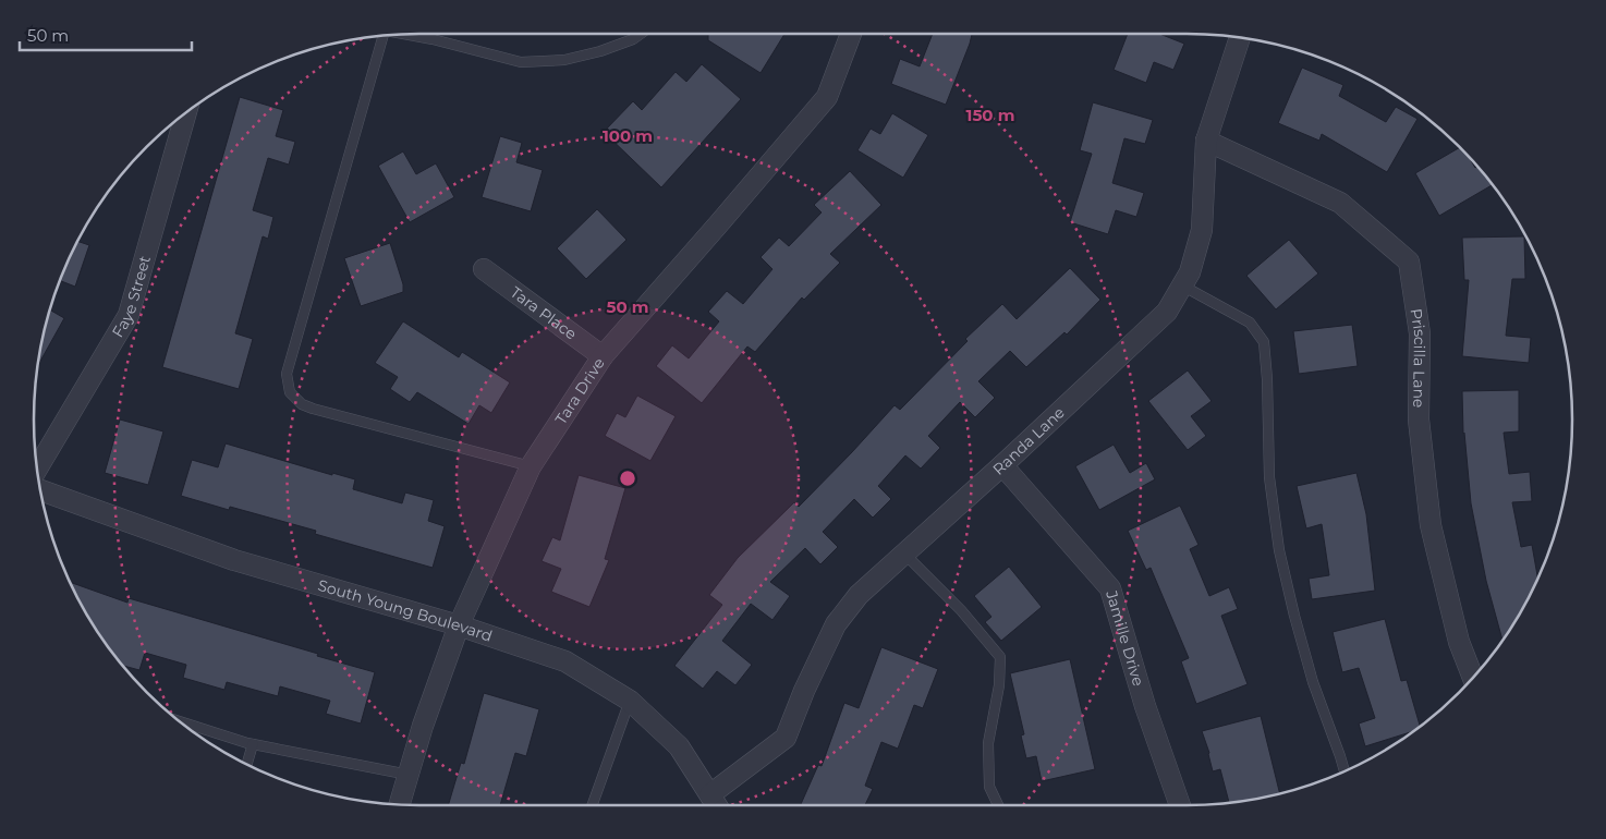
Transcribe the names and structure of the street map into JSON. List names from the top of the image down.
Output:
{
  "streets": {
    "street": [
      "Faye Street",
      "Tara Place",
      "Priscilla Lane",
      "Tara Drive",
      "Randa Lane",
      "South Young Boulevard",
      "Jamille Drive"
    ]
  },
  "crossings": [
    ["Tara Place", "Tara Drive"],
    ["Priscilla Lane", "Randa Lane"],
    ["Tara Drive", "South Young Boulevard"],
    ["Randa Lane", "South Young Boulevard"],
    ["Randa Lane", "Jamille Drive"]
  ],
  "scale_bar": "50 m",
  "rings": ["150 m", "100 m", "50 m"]
}
